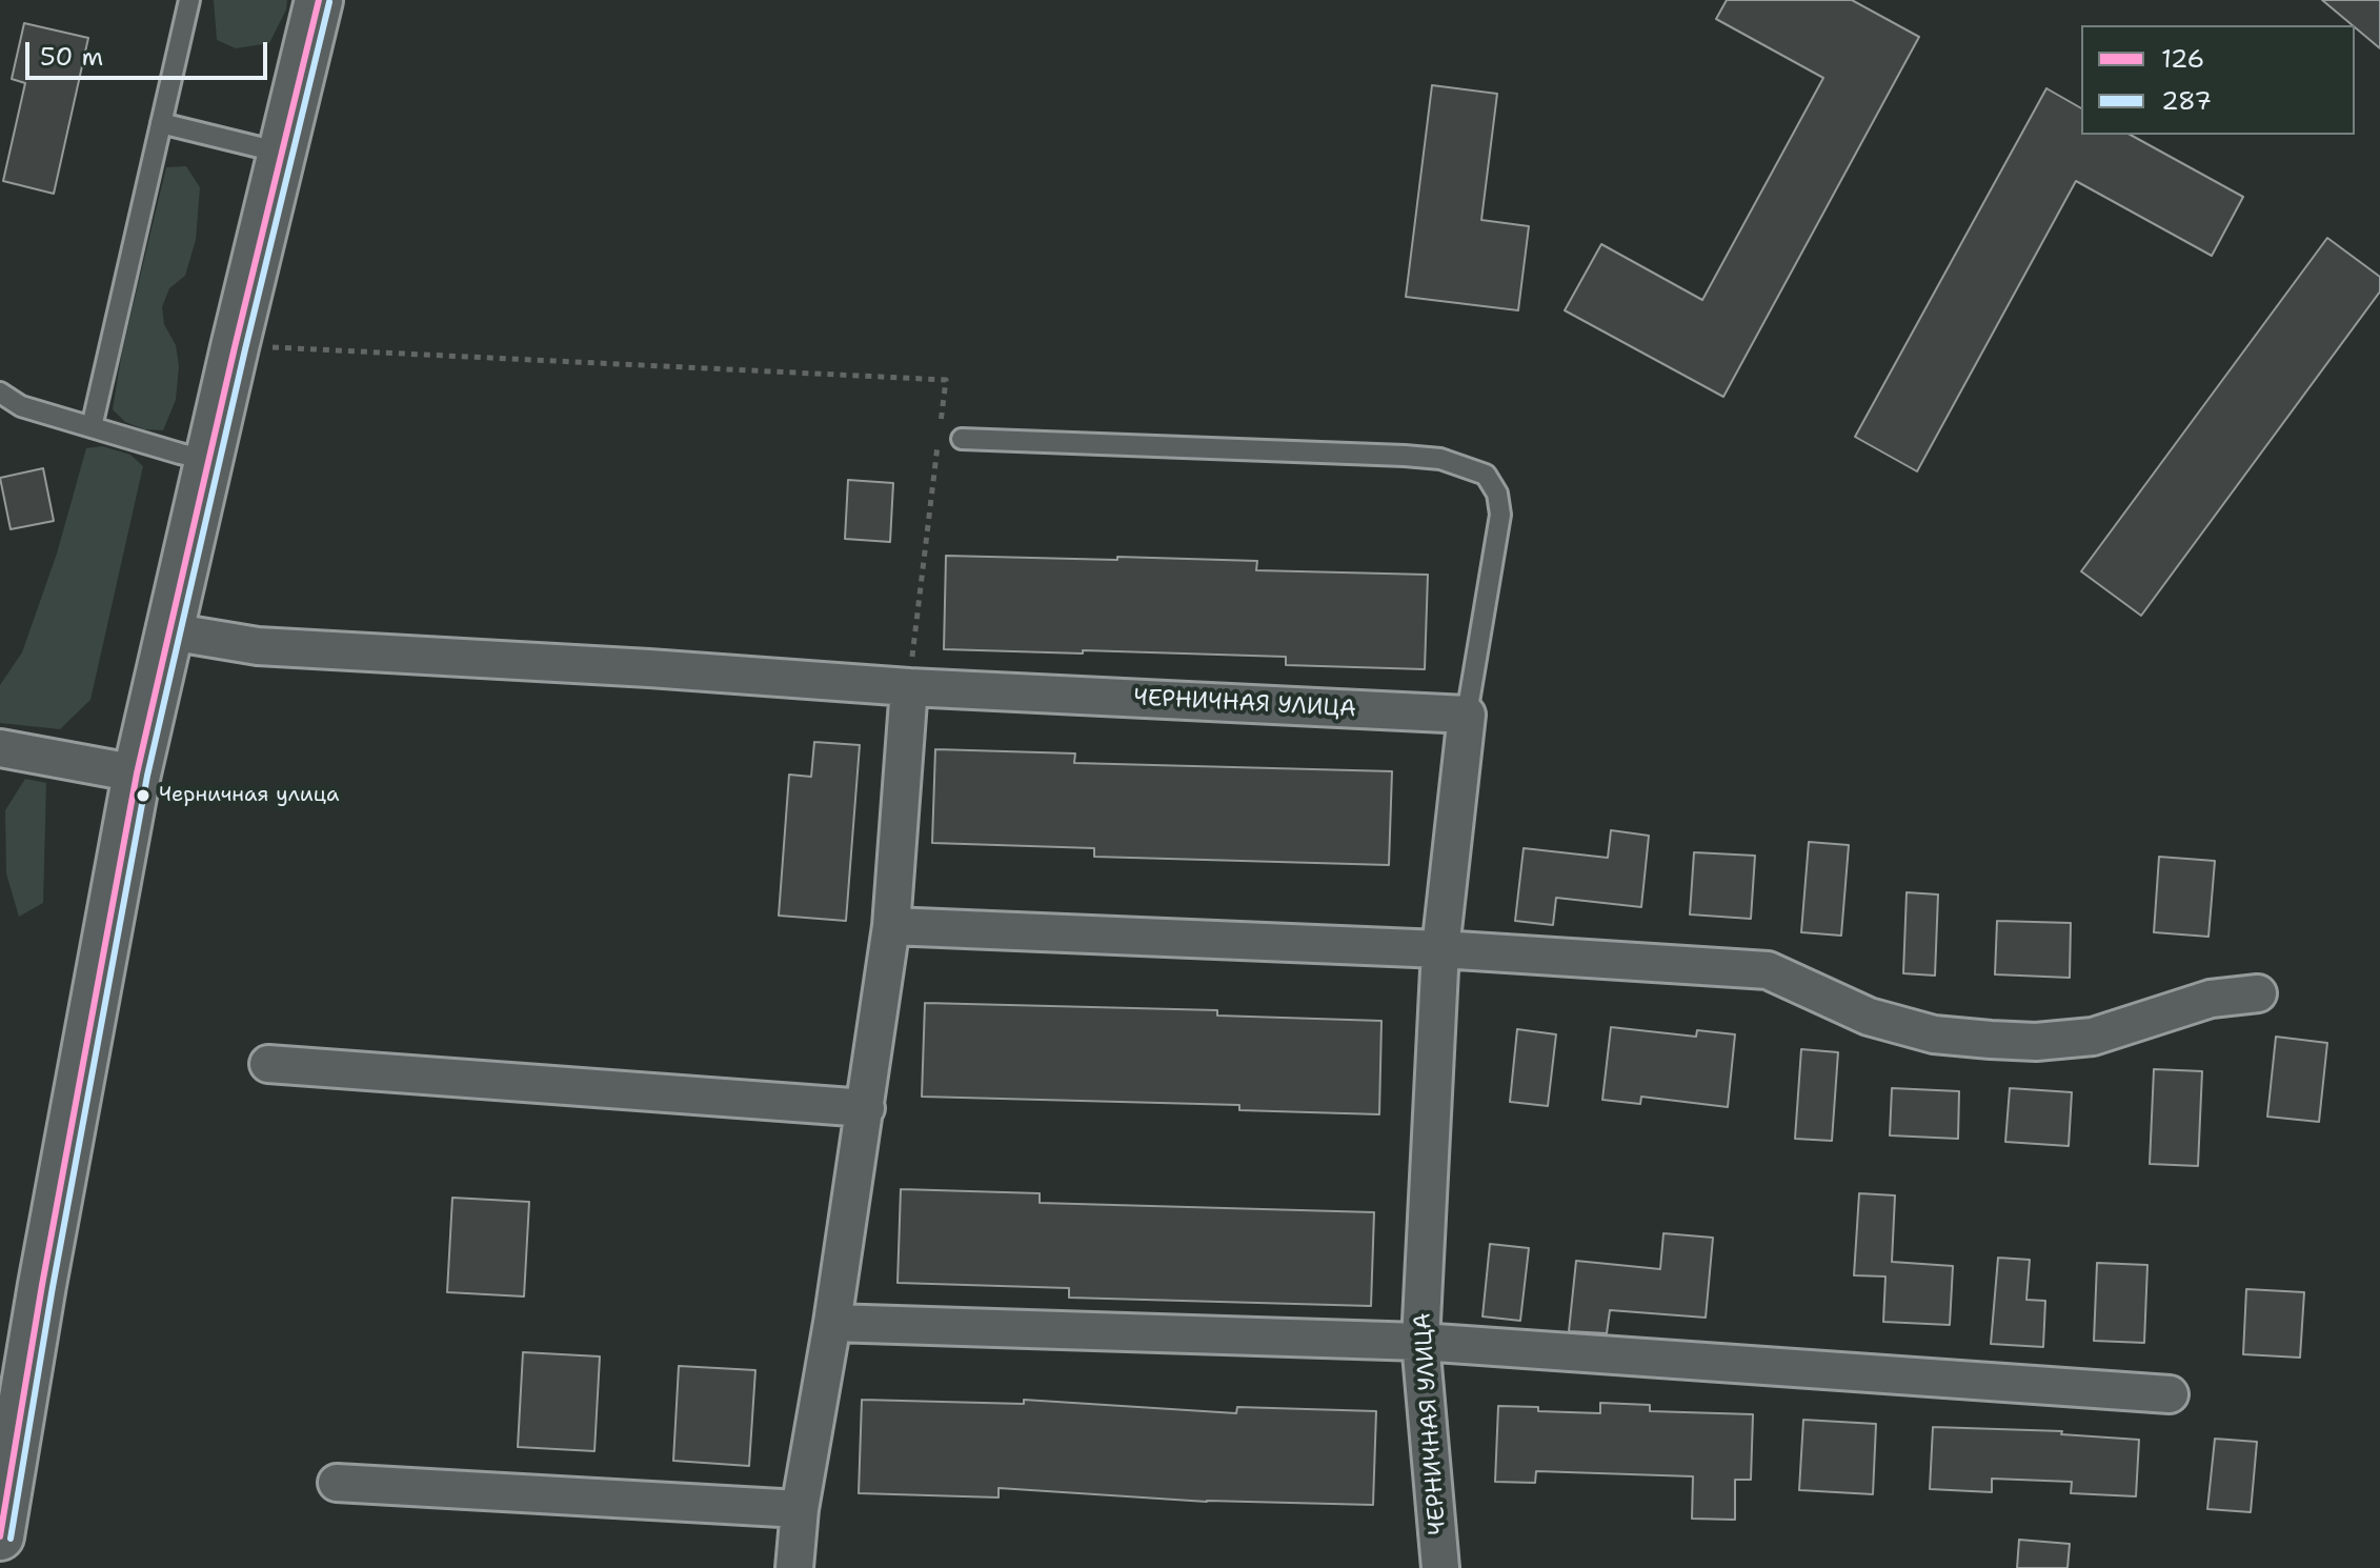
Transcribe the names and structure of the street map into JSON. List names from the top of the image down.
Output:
{
  "streets": {
    "street": ["ЧЕРНИЧНАЯ УЛИЦА"]
  },
  "places": ["Черничная улица"],
  "lines": ["transit line 126", "transit line 287"],
  "legend": ["126", "287"],
  "scale_bar": "50 m"
}
